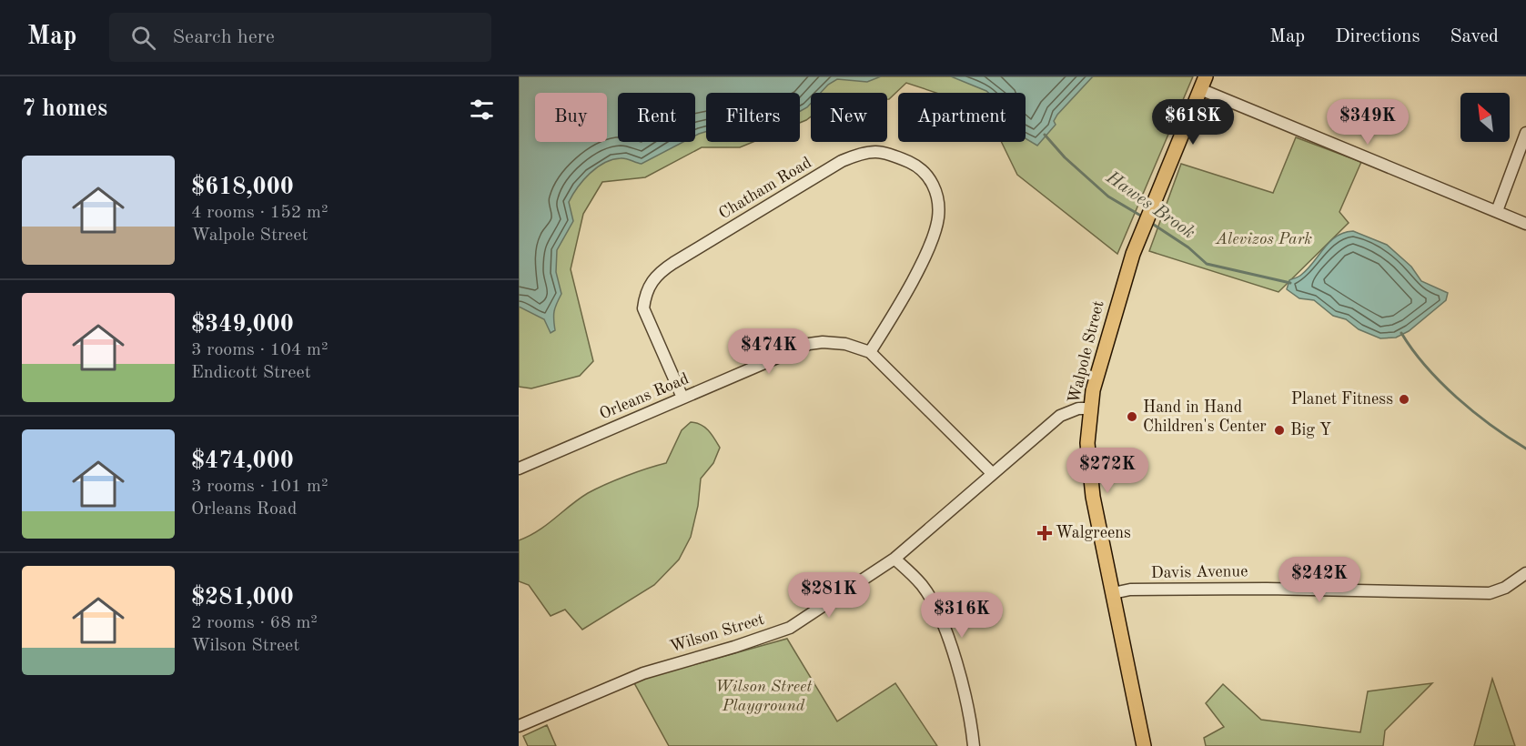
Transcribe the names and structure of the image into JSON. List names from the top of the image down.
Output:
{
  "streets": {
    "main road": ["Walpole Street"],
    "street": [
      "Chatham Road",
      "Orleans Road",
      "Davis Avenue",
      "Wilson Street"
    ]
  },
  "crossings": [
    ["Chatham Road", "Orleans Road"],
    ["Walpole Street", "Davis Avenue"],
    ["Walpole Street", "Wilson Street"],
    ["Orleans Road", "Wilson Street"]
  ],
  "water": ["Hawes Brook"],
  "parks": ["Alevizos Park", "Wilson Street Playground"],
  "places": {
    "other": ["Planet Fitness", "Hand in Hand Children's Center", "Big Y"],
    "health": ["Walgreens"]
  },
  "north": "top left",
  "page": {
    "header": "Map",
    "search": "Search here",
    "nav": ["Map", "Directions", "Saved"],
    "heading": "7 homes",
    "chip": [
      "Buy",
      "Rent",
      "Filters",
      "New",
      "Apartment"
    ],
    "price": [
      "$618K",
      "$349K",
      "$474K",
      "$272K",
      "$242K",
      "$281K",
      "$316K"
    ],
    "list": [
      {
        "name": "$618,000",
        "note": "4 rooms · 152 m² · Walpole Street"
      },
      {
        "name": "$349,000",
        "note": "3 rooms · 104 m² · Endicott Street"
      },
      {
        "name": "$474,000",
        "note": "3 rooms · 101 m² · Orleans Road"
      },
      {
        "name": "$281,000",
        "note": "2 rooms · 68 m² · Wilson Street"
      }
    ]
  }
}
